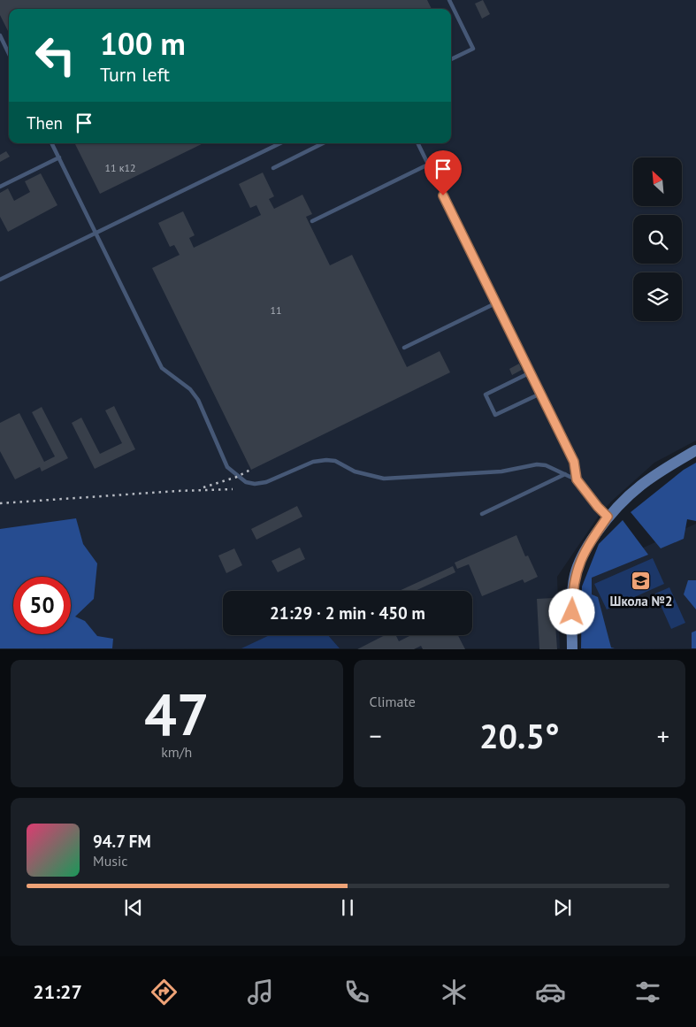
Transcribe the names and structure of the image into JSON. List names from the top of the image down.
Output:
{
  "places": {
    "school or university": ["Школа №2"]
  },
  "house_numbers": ["11 к12", "11"],
  "north": "top left",
  "page": {
    "turn": ["100 m", "Turn left"],
    "then": "Then",
    "limit": "50",
    "trip": "21:29 · 2 min · 450 m",
    "tile": [
      ["47", "km/h"],
      "Climate"
    ],
    "heat": ["−", "20.5°", "+"],
    "song": ["94.7 FM", "Music"],
    "tabs": "21:27"
  }
}
